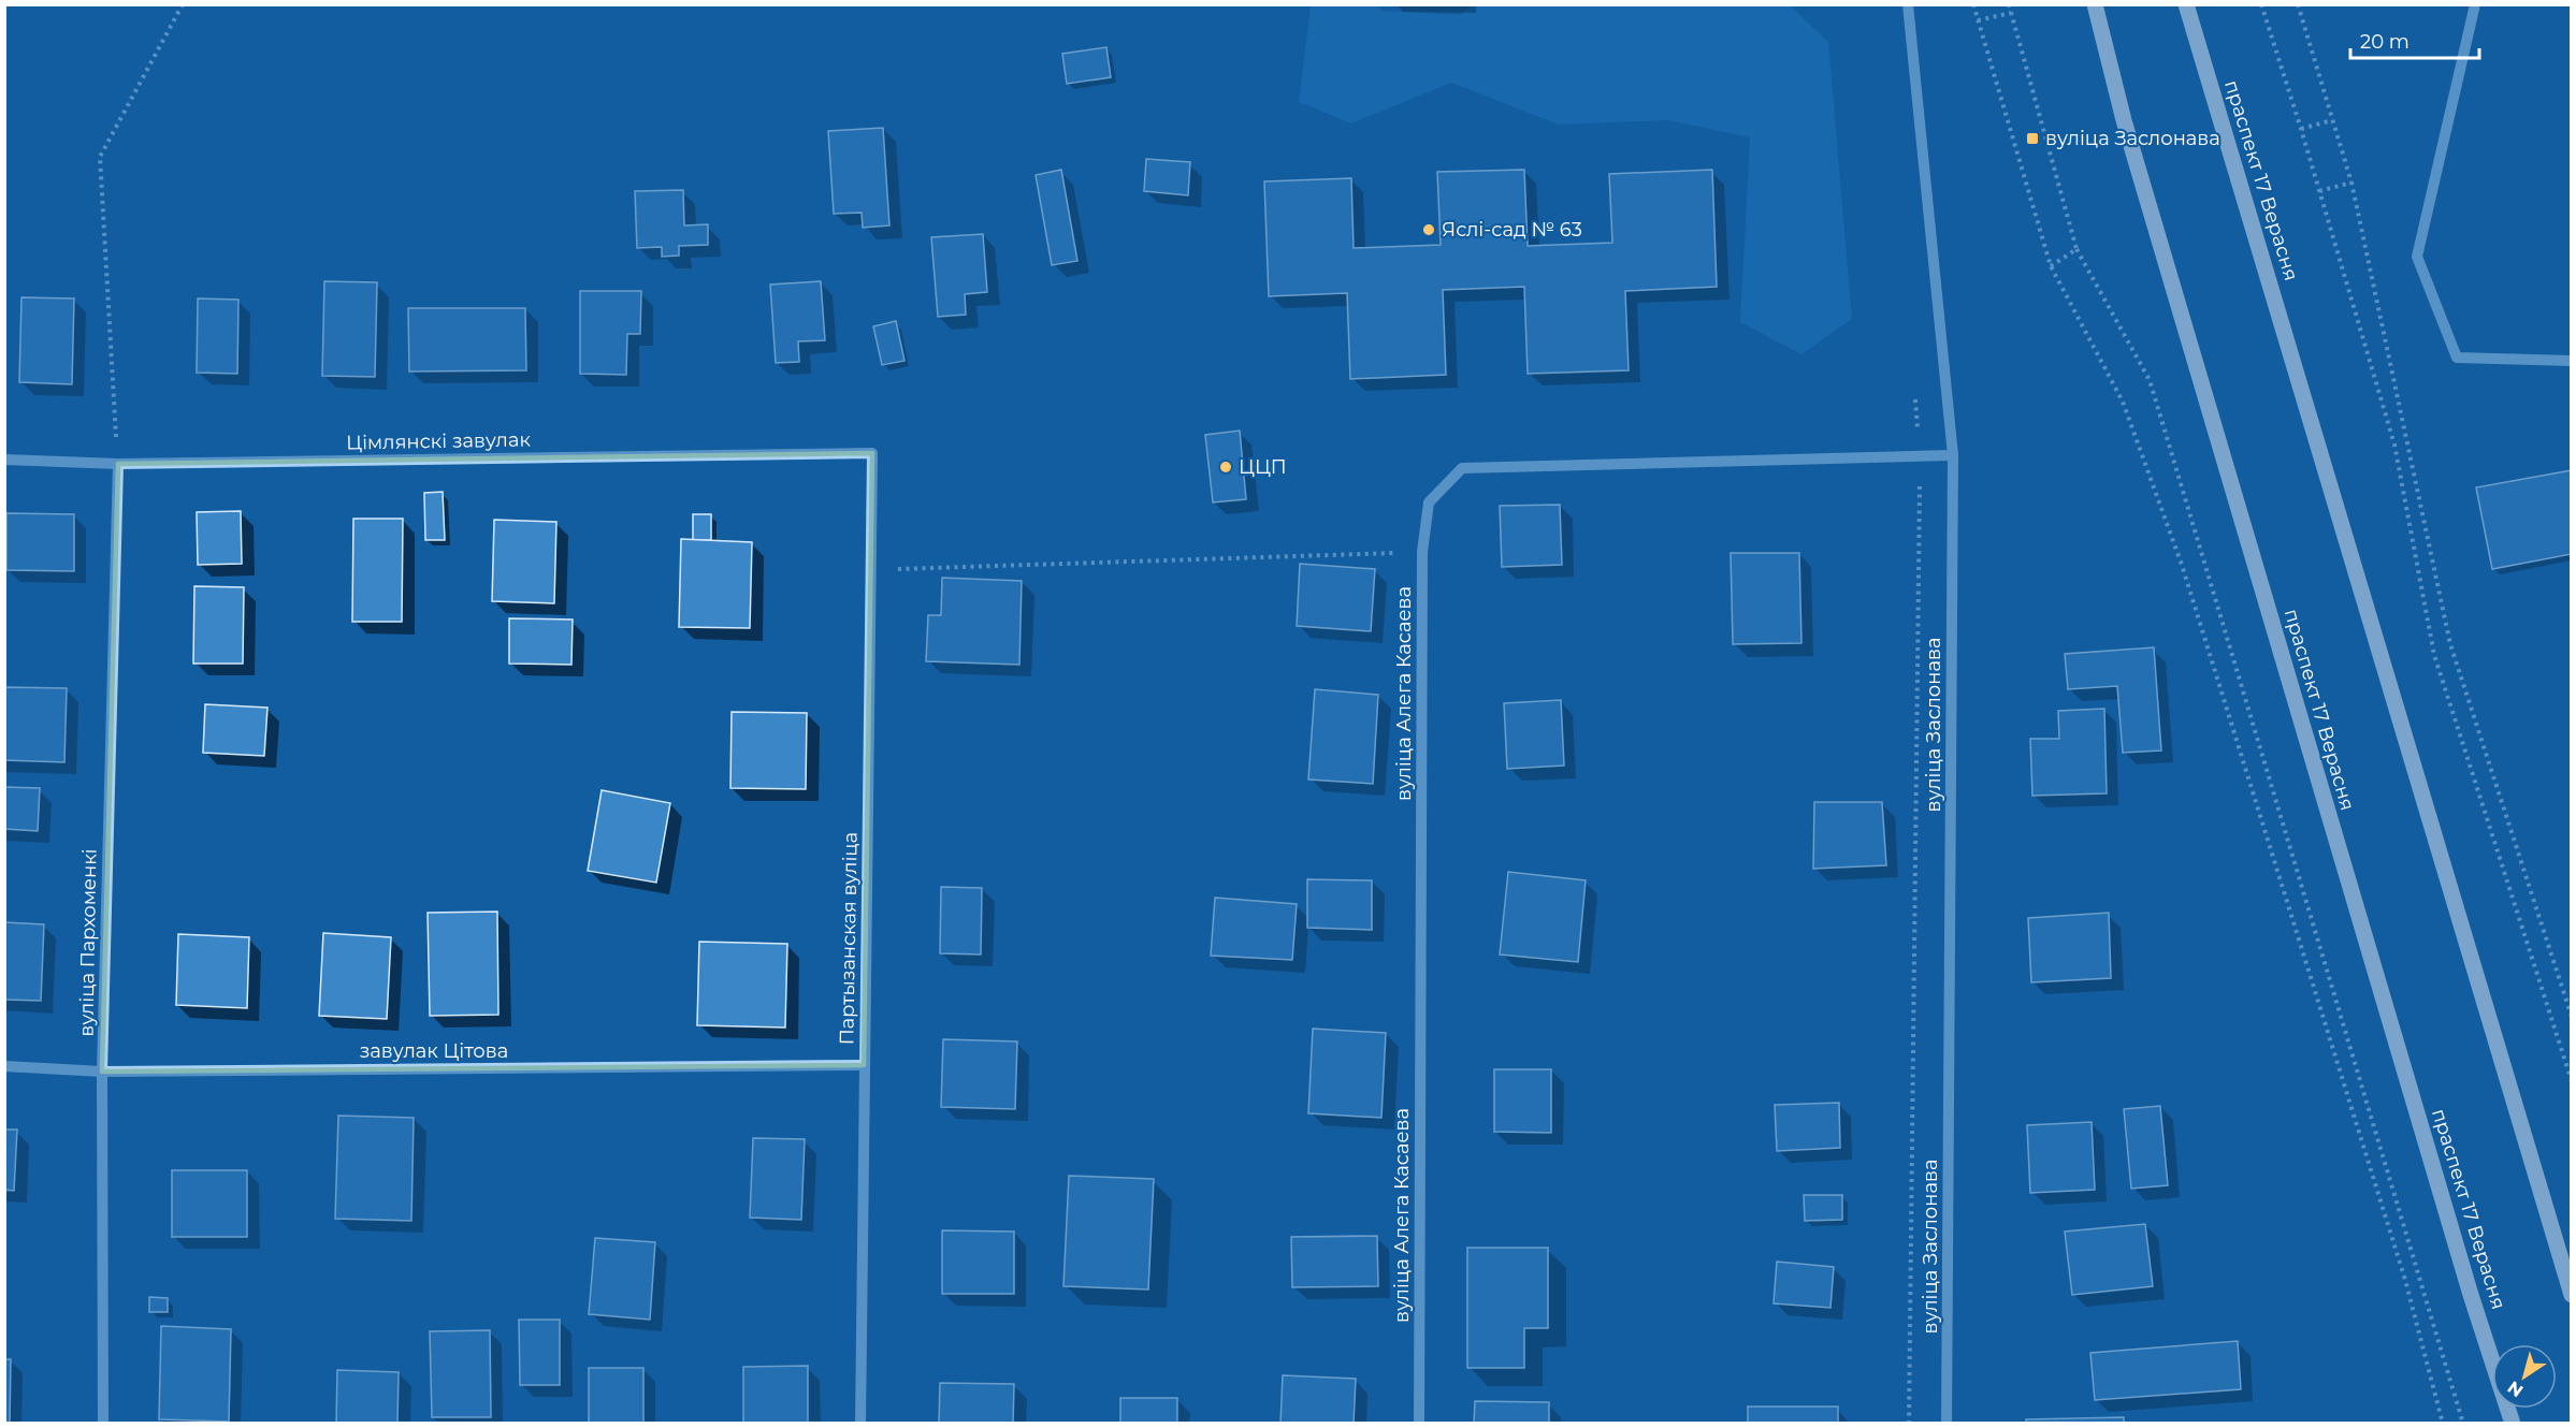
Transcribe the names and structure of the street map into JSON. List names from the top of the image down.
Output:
{
  "streets": {
    "main road": ["праспект 17 Верасня"],
    "street": [
      "Цімлянскі завулак",
      "вуліца Алега Касаева",
      "вуліца Заслонава",
      "Партызанская вуліца",
      "вуліца Пархоменкі",
      "завулак Цітова"
    ]
  },
  "crossings": [
    ["Цімлянскі завулак", "Партызанская вуліца"],
    ["Цімлянскі завулак", "вуліца Пархоменкі"],
    ["вуліца Алега Касаева", "вуліца Заслонава"],
    ["Партызанская вуліца", "завулак Цітова"],
    ["вуліца Пархоменкі", "завулак Цітова"]
  ],
  "places": {
    "transit": ["вуліца Заслонава"],
    "other": ["Яслі-сад № 63", "ЦЦП"]
  },
  "scale_bar": "20 m",
  "north": "bottom left"
}
